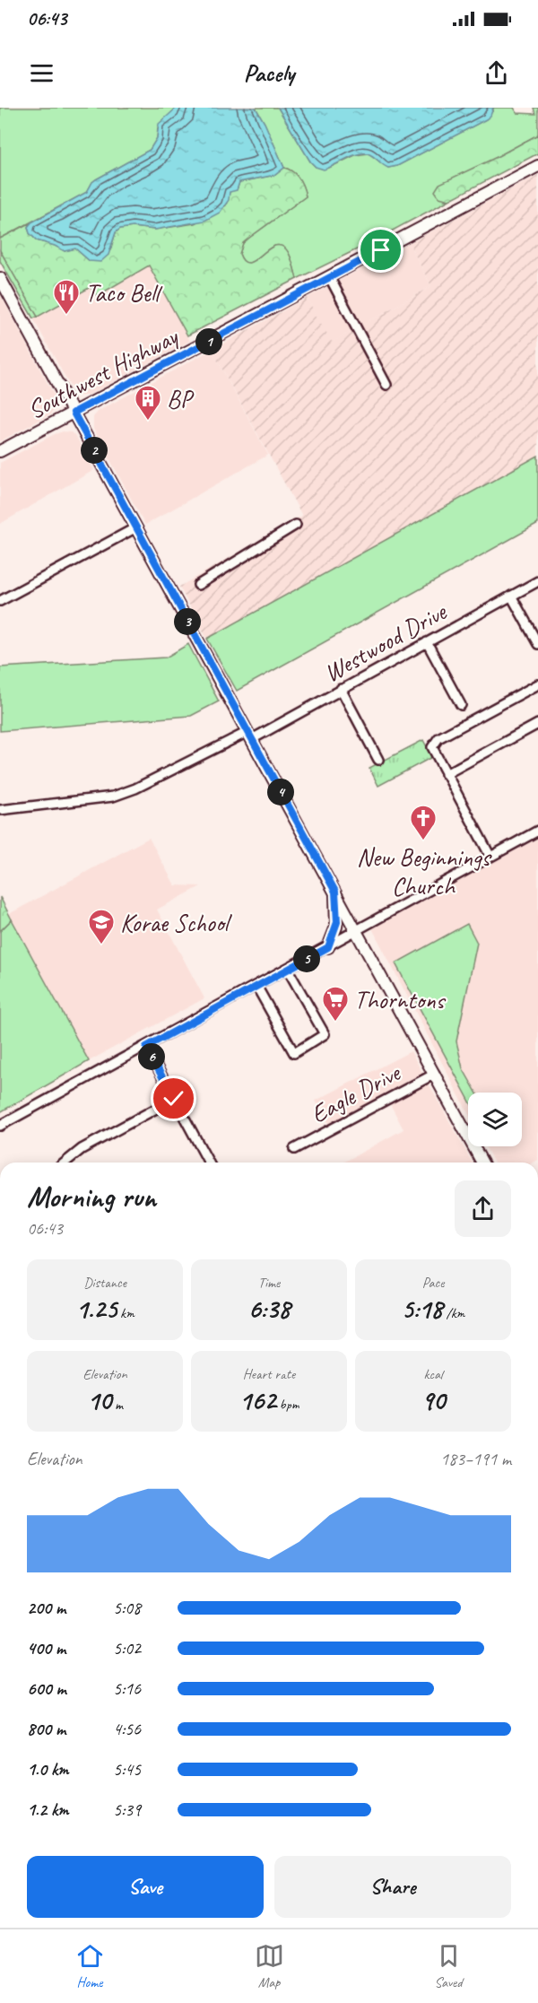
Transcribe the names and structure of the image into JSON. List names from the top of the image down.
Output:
{
  "streets": {
    "main road": ["Southwest Highway"],
    "street": ["Westwood Drive", "Eagle Drive"]
  },
  "places": {
    "restaurant": ["Taco Bell"],
    "building": ["BP"],
    "church": ["New Beginnings Church"],
    "school or university": ["Korae School"],
    "supermarket": ["Thorntons"]
  },
  "page": {
    "status": "06:43",
    "header": "Pacely",
    "pins": [
      "1",
      "2",
      "3",
      "4",
      "5",
      "6"
    ],
    "heading": ["Morning run", "06:43"],
    "stats": [
      ["Distance", "1.25 km"],
      ["Time", "6:38"],
      ["Pace", "5:18 /km"],
      ["Elevation", "10 m"],
      ["Heart rate", "162 bpm"],
      ["kcal", "90"]
    ],
    "chart": ["Elevation", "183–191 m"],
    "list": [
      {
        "name": "200 m",
        "note": "5:08"
      },
      {
        "name": "400 m",
        "note": "5:02"
      },
      {
        "name": "600 m",
        "note": "5:16"
      },
      {
        "name": "800 m",
        "note": "4:56"
      },
      {
        "name": "1.0 km",
        "note": "5:45"
      },
      {
        "name": "1.2 km",
        "note": "5:39"
      }
    ],
    "buttons": ["Save", "Share"],
    "tabs": ["Home", "Map", "Saved"]
  }
}
